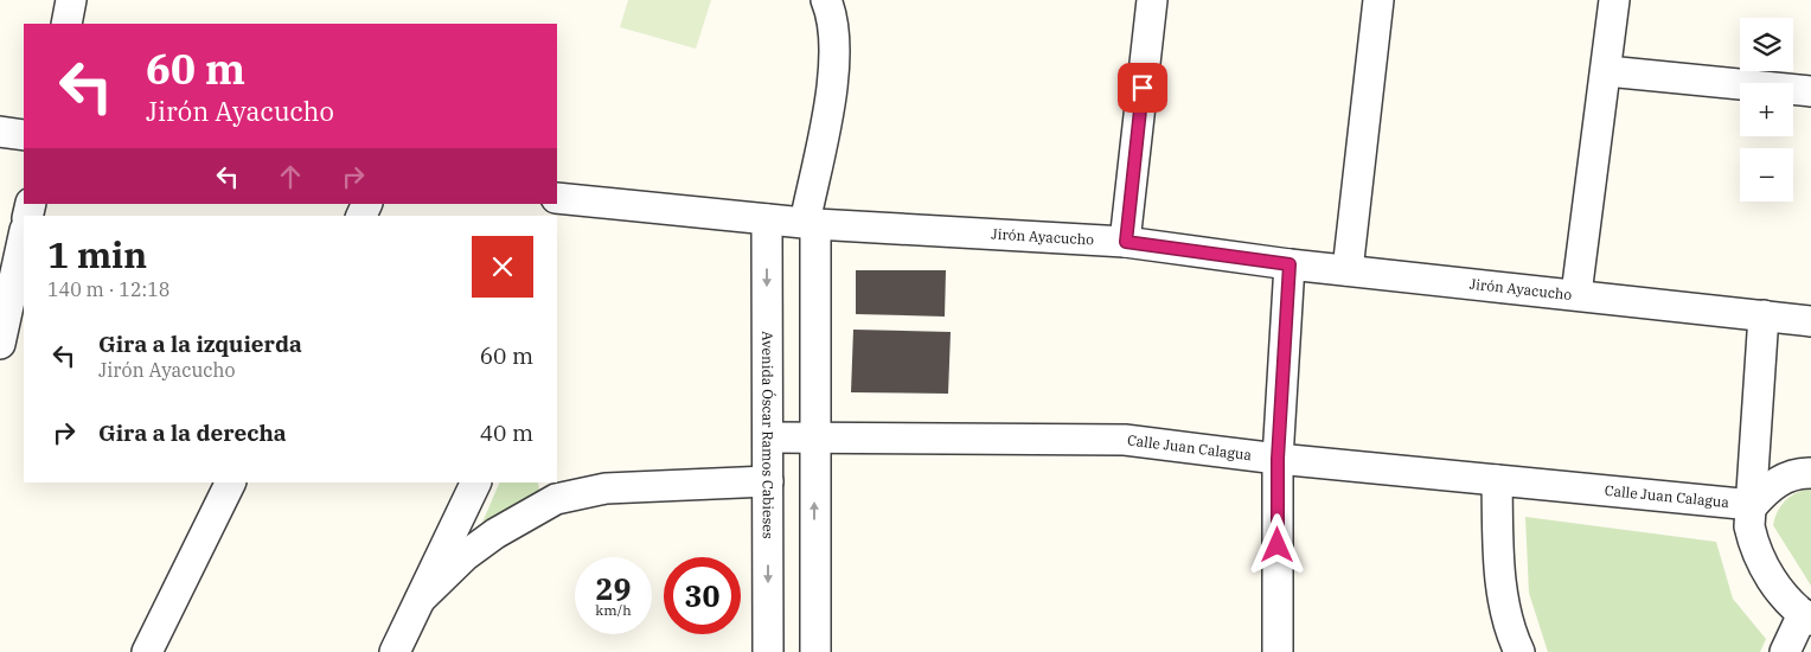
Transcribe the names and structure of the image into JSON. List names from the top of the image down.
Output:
{
  "streets": {
    "street": ["Jirón Ayacucho", "Avenida Óscar Ramos Cabieses", "Calle Juan Calagua"]
  },
  "crossings": [
    ["Jirón Ayacucho", "Avenida Óscar Ramos Cabieses"],
    ["Avenida Óscar Ramos Cabieses", "Calle Juan Calagua"]
  ],
  "page": {
    "map_buttons": ["+", "−"],
    "turn": ["60 m", "Jirón Ayacucho"],
    "heading": ["1 min", "140 m · 12:18"],
    "list": [
      {
        "name": "Gira a la izquierda",
        "note": "Jirón Ayacucho",
        "value": "60 m"
      },
      {
        "name": "Gira a la derecha",
        "value": "40 m"
      }
    ],
    "speed": "29 km/h",
    "limit": "30"
  }
}
